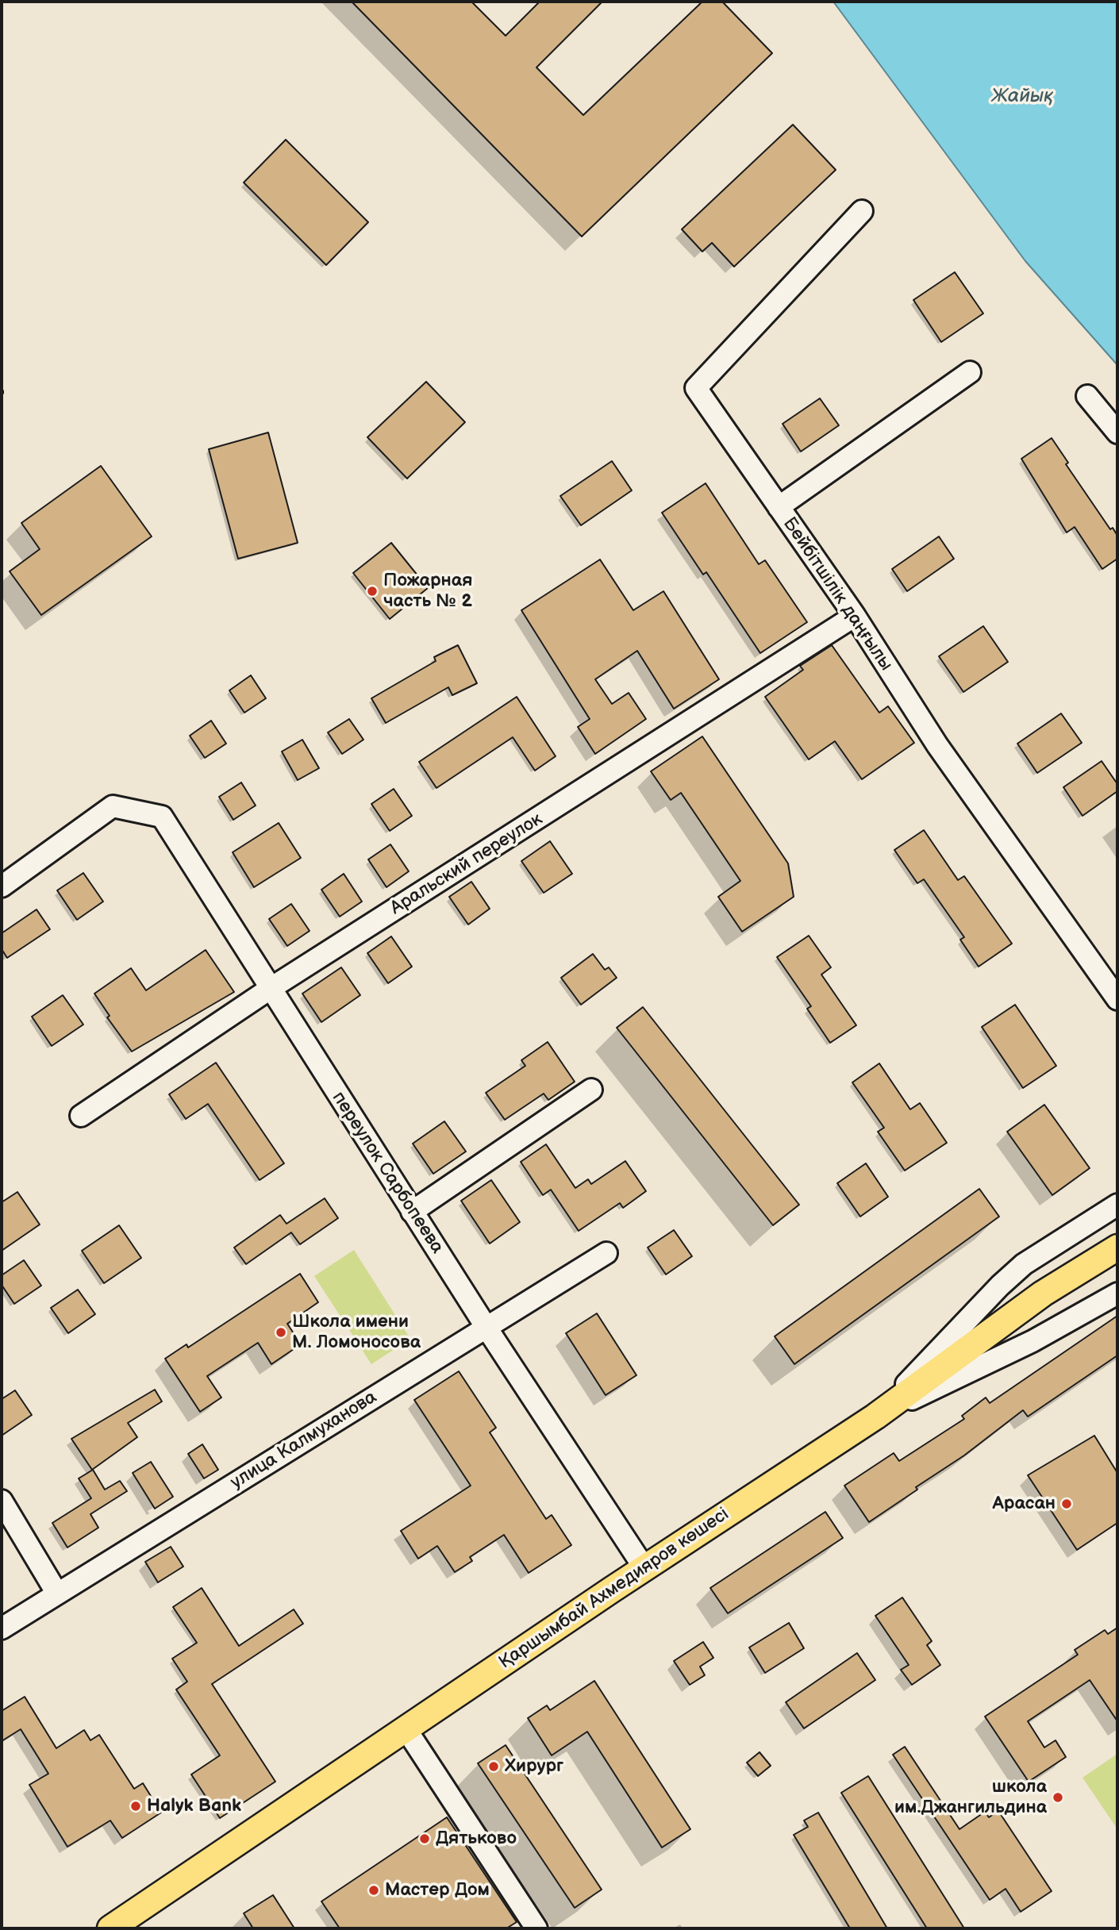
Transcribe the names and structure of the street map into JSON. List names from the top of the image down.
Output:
{
  "streets": {
    "main road": ["Қаршымбай Ахмедияров көшесі"],
    "street": [
      "Бейбітшілік даңғылы",
      "Аральский переулок",
      "переулок Сарбопеева",
      "улица Калмуханова"
    ]
  },
  "crossings": [
    ["Бейбітшілік даңғылы", "Аральский переулок"],
    ["Аральский переулок", "переулок Сарбопеева"],
    ["переулок Сарбопеева", "улица Калмуханова"],
    ["переулок Сарбопеева", "Қаршымбай Ахмедияров көшесі"]
  ],
  "water": ["Жайық"],
  "places": [
    "Пожарная часть № 2",
    "Школа имени М. Ломоносова",
    "Арасан",
    "Хирург",
    "школа им.Джангильдина",
    "Halyk Bank",
    "Дятьково",
    "Мастер Дом"
  ]
}
